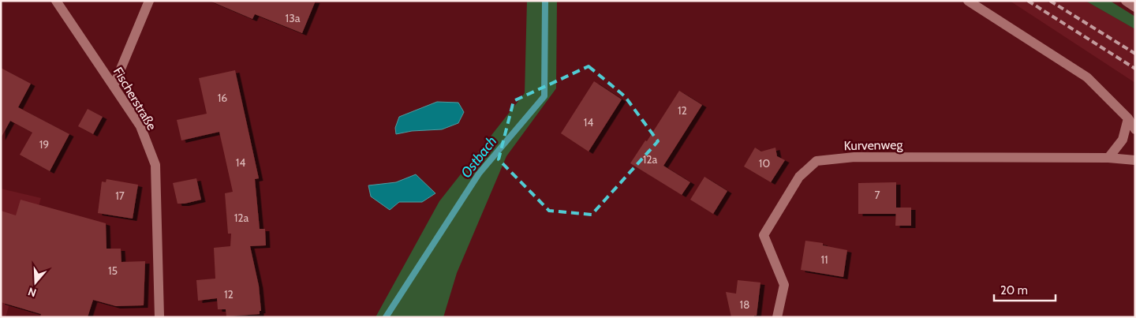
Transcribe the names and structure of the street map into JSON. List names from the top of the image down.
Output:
{
  "streets": {
    "street": ["Fischerstraße", "Kurvenweg"]
  },
  "water": ["Ostbach"],
  "house_numbers": [
    "13a",
    "16",
    "12",
    "14",
    "19",
    "12a",
    "14",
    "10",
    "7",
    "17",
    "12a",
    "11",
    "15",
    "12",
    "18"
  ],
  "scale_bar": "20 m",
  "north": "bottom"
}
